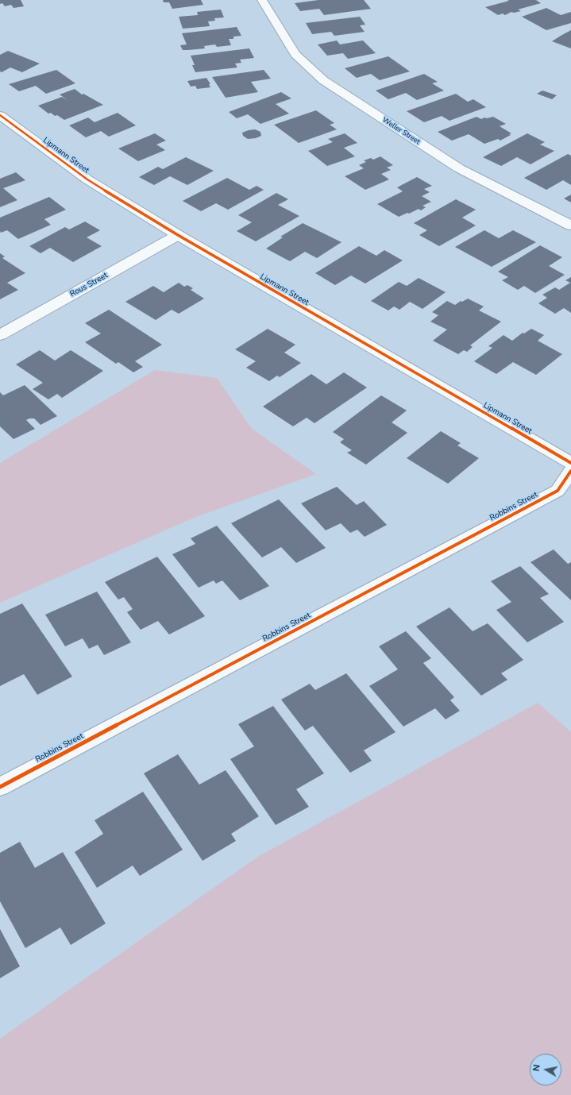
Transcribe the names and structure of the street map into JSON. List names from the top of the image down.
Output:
{
  "streets": {
    "street": [
      "Weller Street",
      "Lipmann Street",
      "Rous Street",
      "Robbins Street"
    ]
  },
  "crossings": [
    ["Lipmann Street", "Rous Street"]
  ],
  "north": "left"
}
